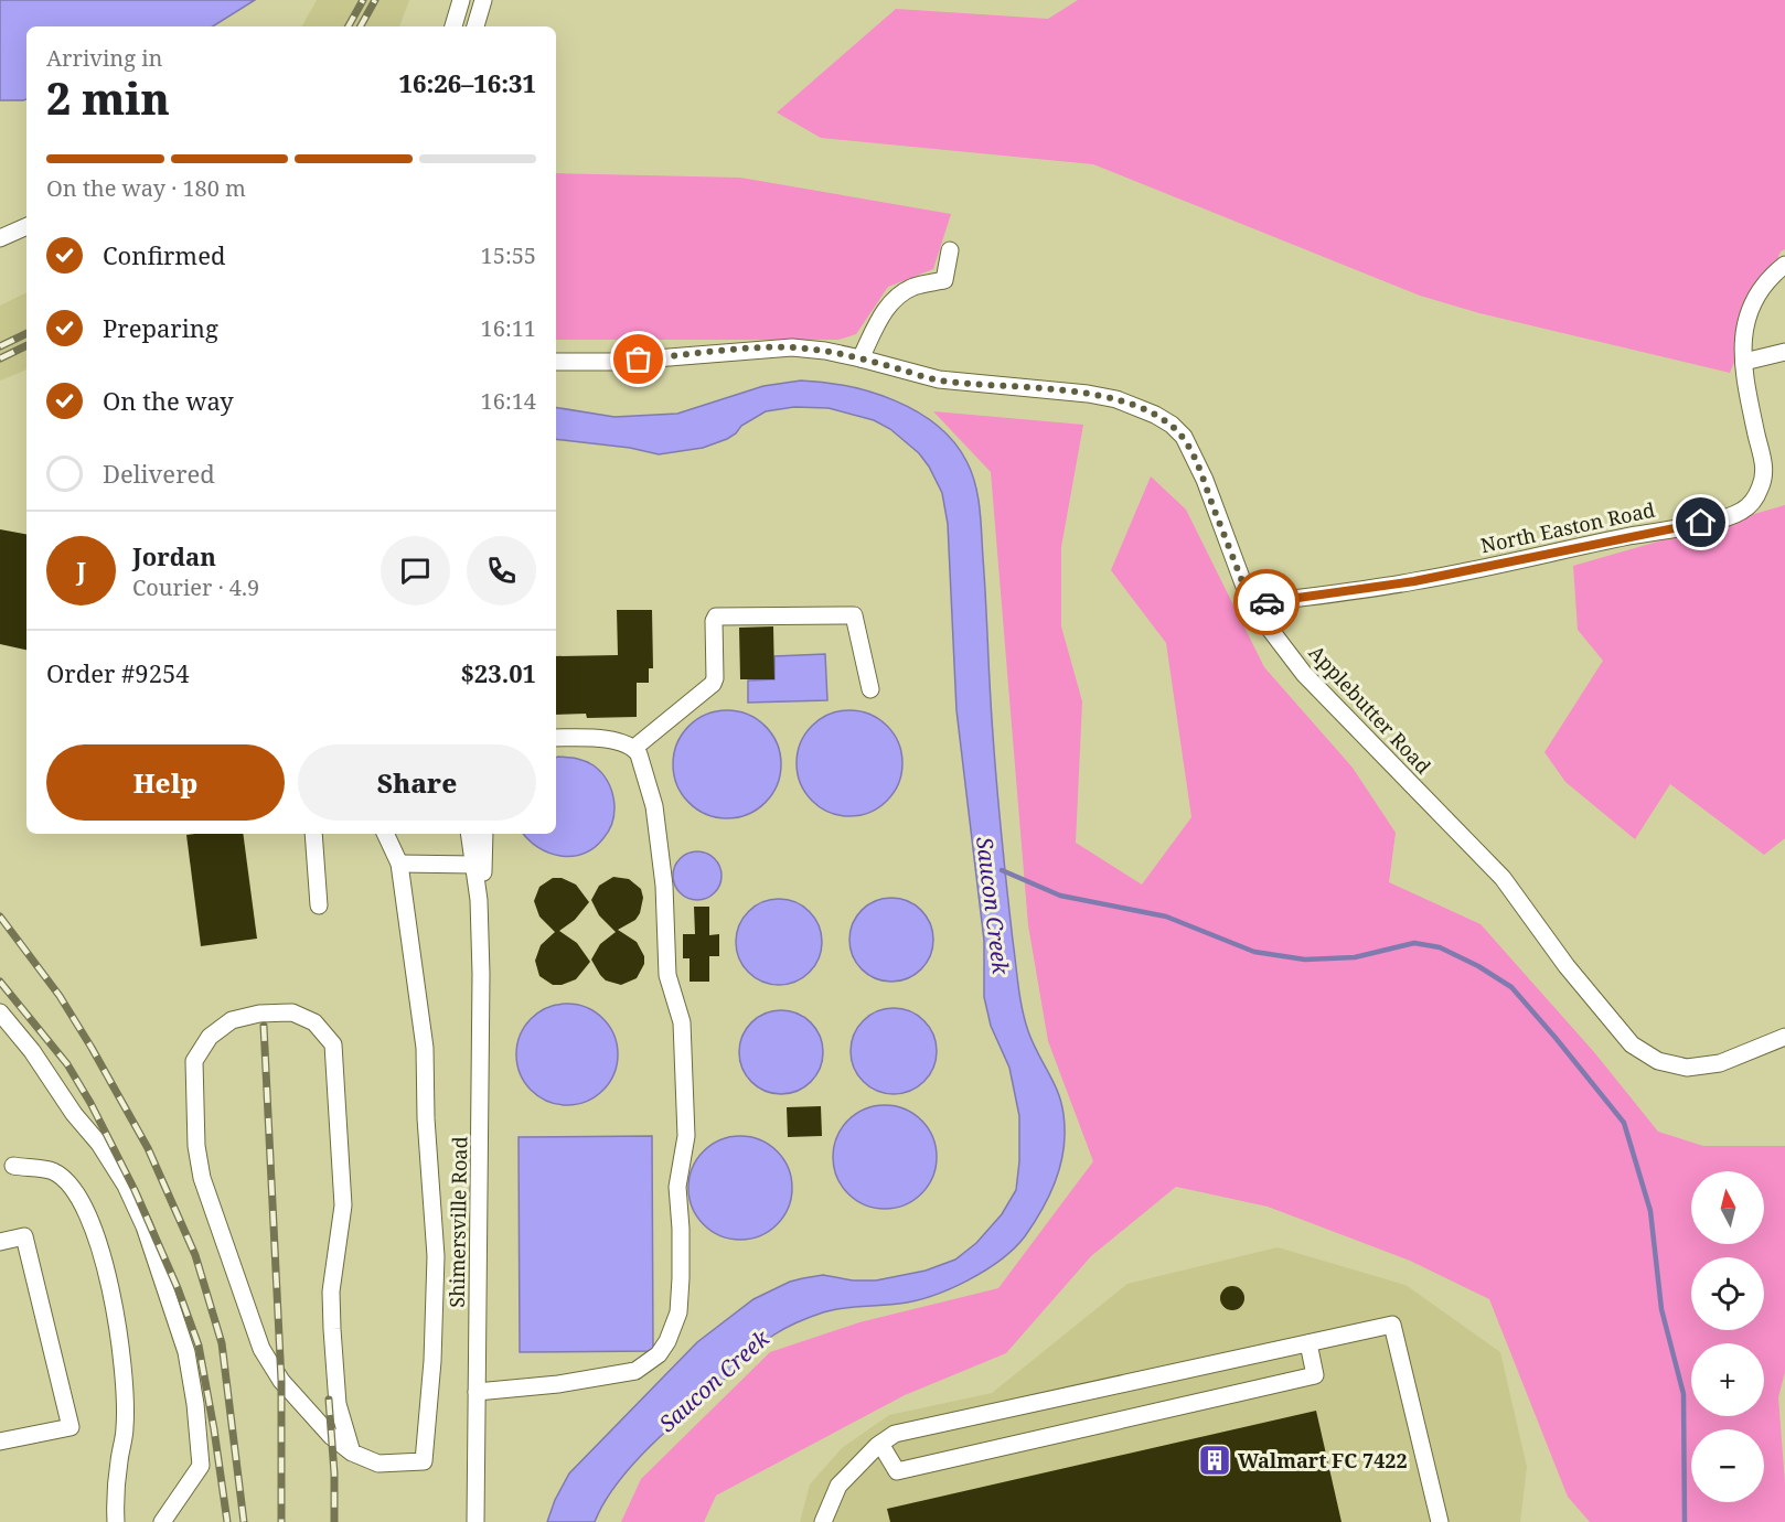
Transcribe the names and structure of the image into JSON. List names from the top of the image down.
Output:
{
  "streets": {
    "street": ["North Easton Road", "Applebutter Road", "Shimersville Road"]
  },
  "crossings": [
    ["North Easton Road", "Applebutter Road"]
  ],
  "water": ["Saucon Creek"],
  "places": {
    "building": ["Walmart FC 7422"]
  },
  "north": "top",
  "page": {
    "heading": ["2 min", "Arriving in", "16:26–16:31"],
    "panel": [
      "Jordan",
      "Courier · 4.9",
      "Order #9254",
      "$23.01"
    ],
    "bar": "On the way · 180 m",
    "list": [
      ["Confirmed", "15:55"],
      ["Preparing", "16:11"],
      ["On the way", "16:14"],
      "Delivered"
    ],
    "round": "J",
    "buttons": ["Help", "Share"],
    "map_buttons": ["+", "−"]
  }
}
